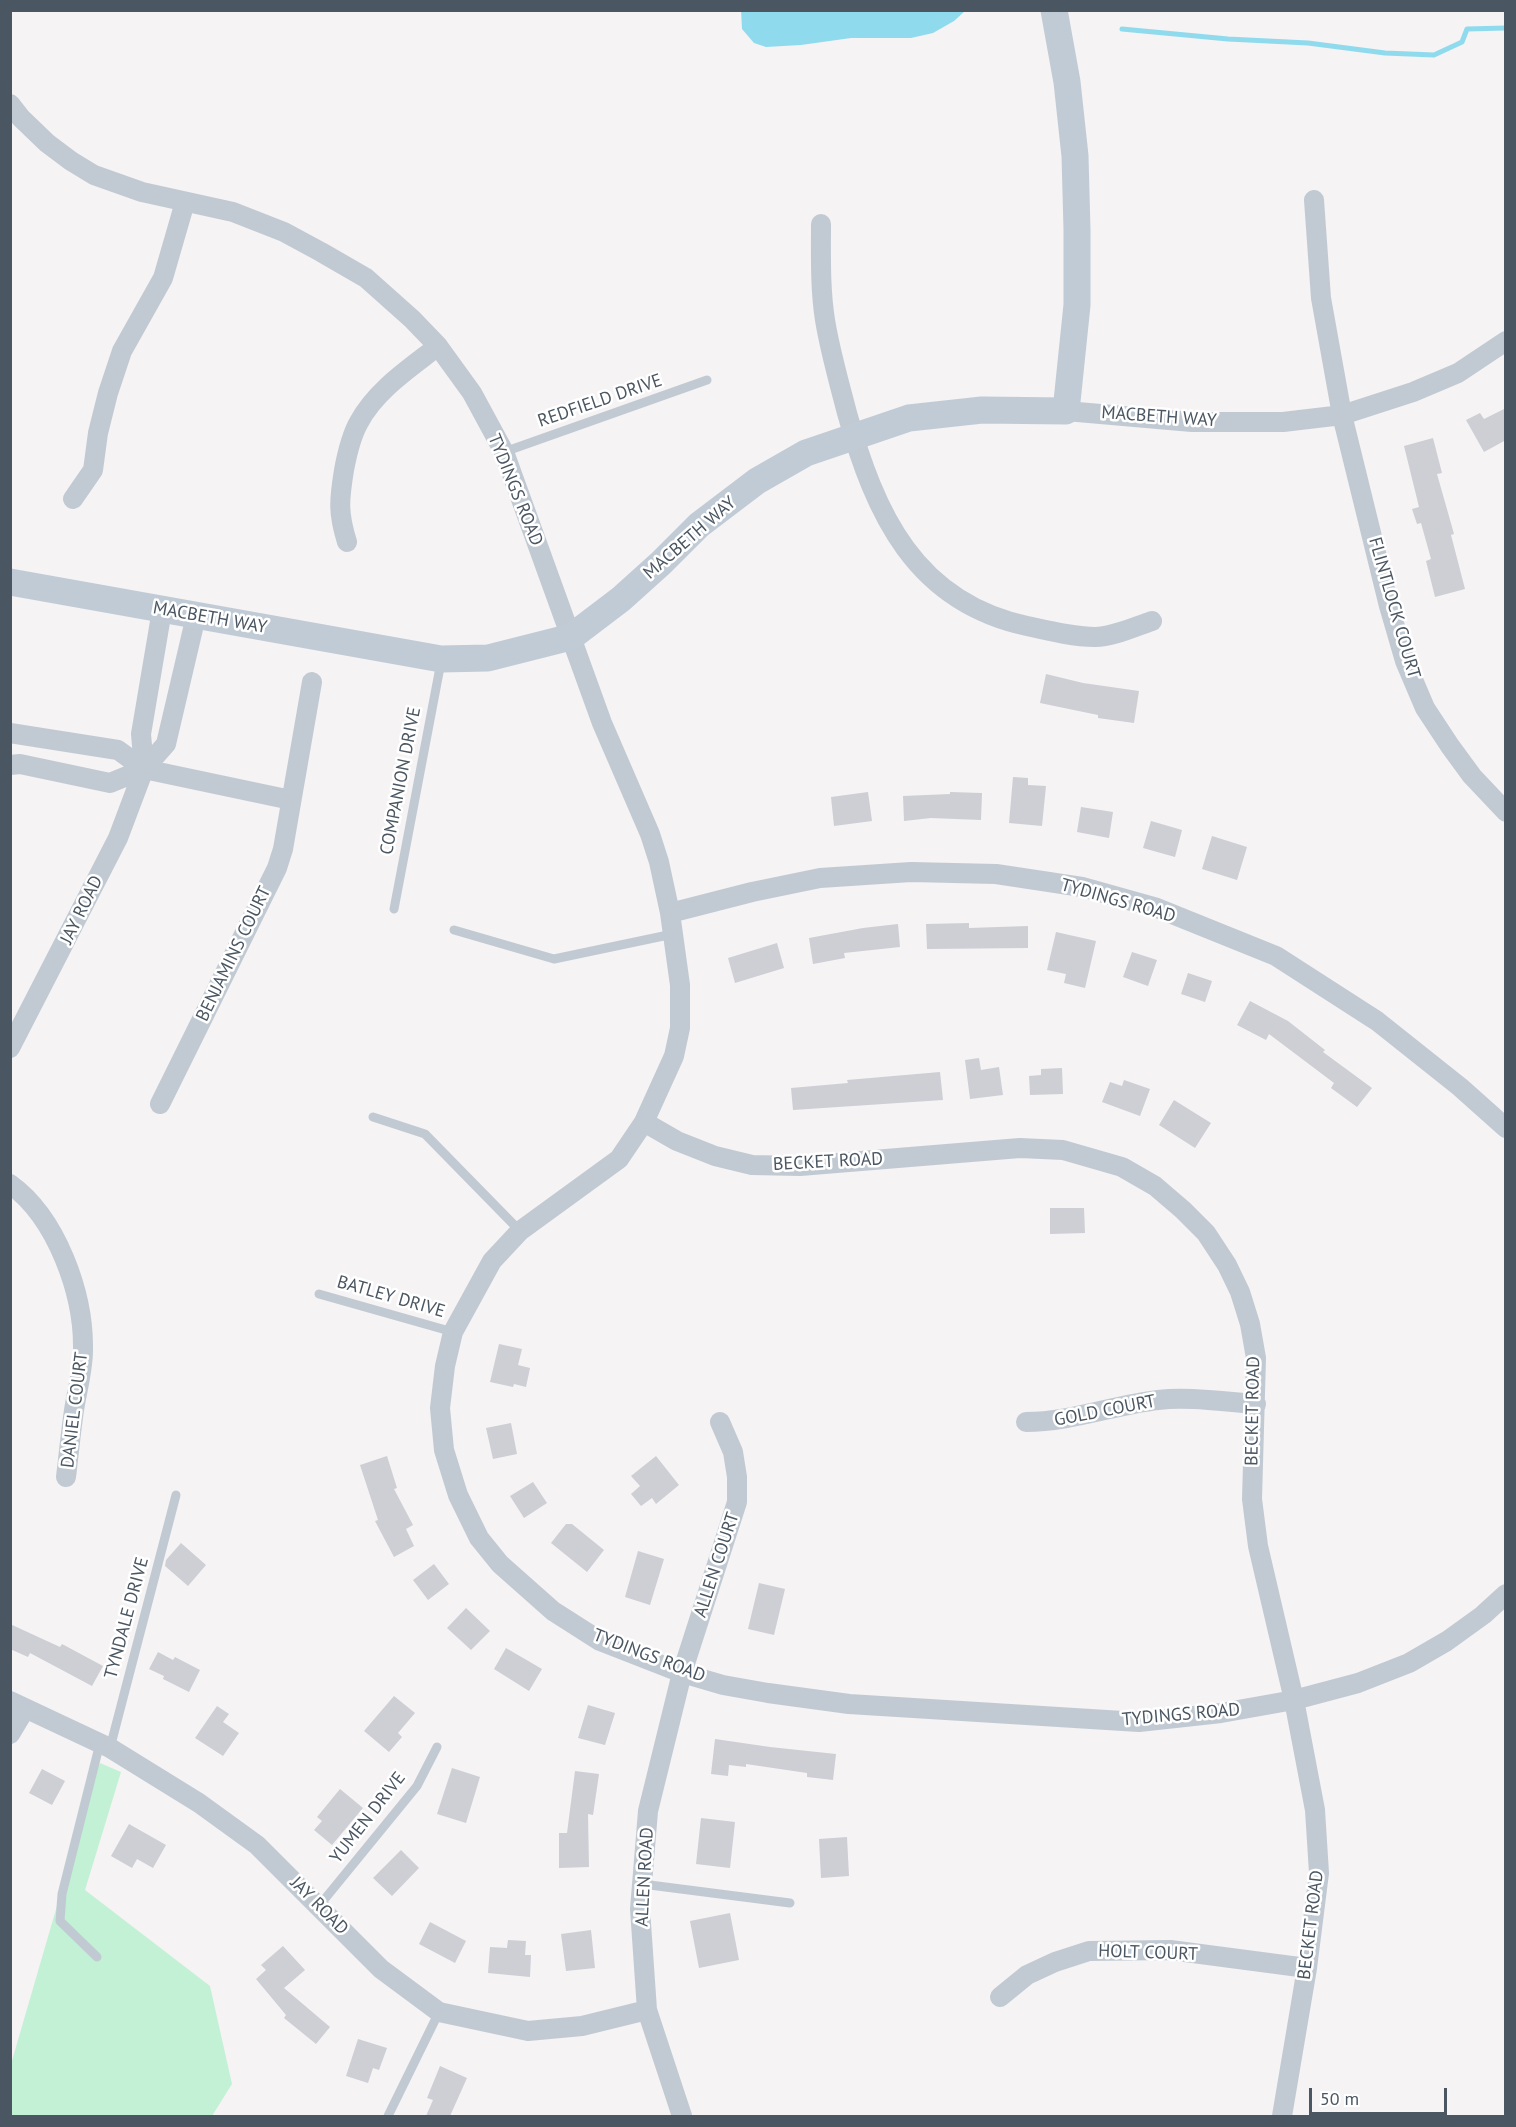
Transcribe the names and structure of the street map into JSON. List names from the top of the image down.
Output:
{
  "streets": {
    "street": [
      "MACBETH WAY",
      "TYDINGS ROAD",
      "FLINTLOCK COURT",
      "JAY ROAD",
      "BENJAMINS COURT",
      "BECKET ROAD",
      "DANIEL COURT",
      "GOLD COURT",
      "ALLEN COURT",
      "ALLEN ROAD",
      "HOLT COURT"
    ],
    "lane": [
      "REDFIELD DRIVE",
      "COMPANION DRIVE",
      "BATLEY DRIVE",
      "TYNDALE DRIVE",
      "YUMEN DRIVE"
    ]
  },
  "crossings": [
    ["REDFIELD DRIVE", "TYDINGS ROAD"],
    ["MACBETH WAY", "TYDINGS ROAD"],
    ["MACBETH WAY", "FLINTLOCK COURT"],
    ["MACBETH WAY", "COMPANION DRIVE"],
    ["MACBETH WAY", "JAY ROAD"],
    ["TYDINGS ROAD", "BECKET ROAD"],
    ["TYDINGS ROAD", "BATLEY DRIVE"],
    ["TYDINGS ROAD", "ALLEN COURT"],
    ["TYDINGS ROAD", "ALLEN ROAD"],
    ["JAY ROAD", "TYNDALE DRIVE"],
    ["JAY ROAD", "YUMEN DRIVE"],
    ["JAY ROAD", "ALLEN ROAD"],
    ["BECKET ROAD", "GOLD COURT"],
    ["BECKET ROAD", "HOLT COURT"],
    ["ALLEN COURT", "ALLEN ROAD"]
  ],
  "scale_bar": "50 m"
}
